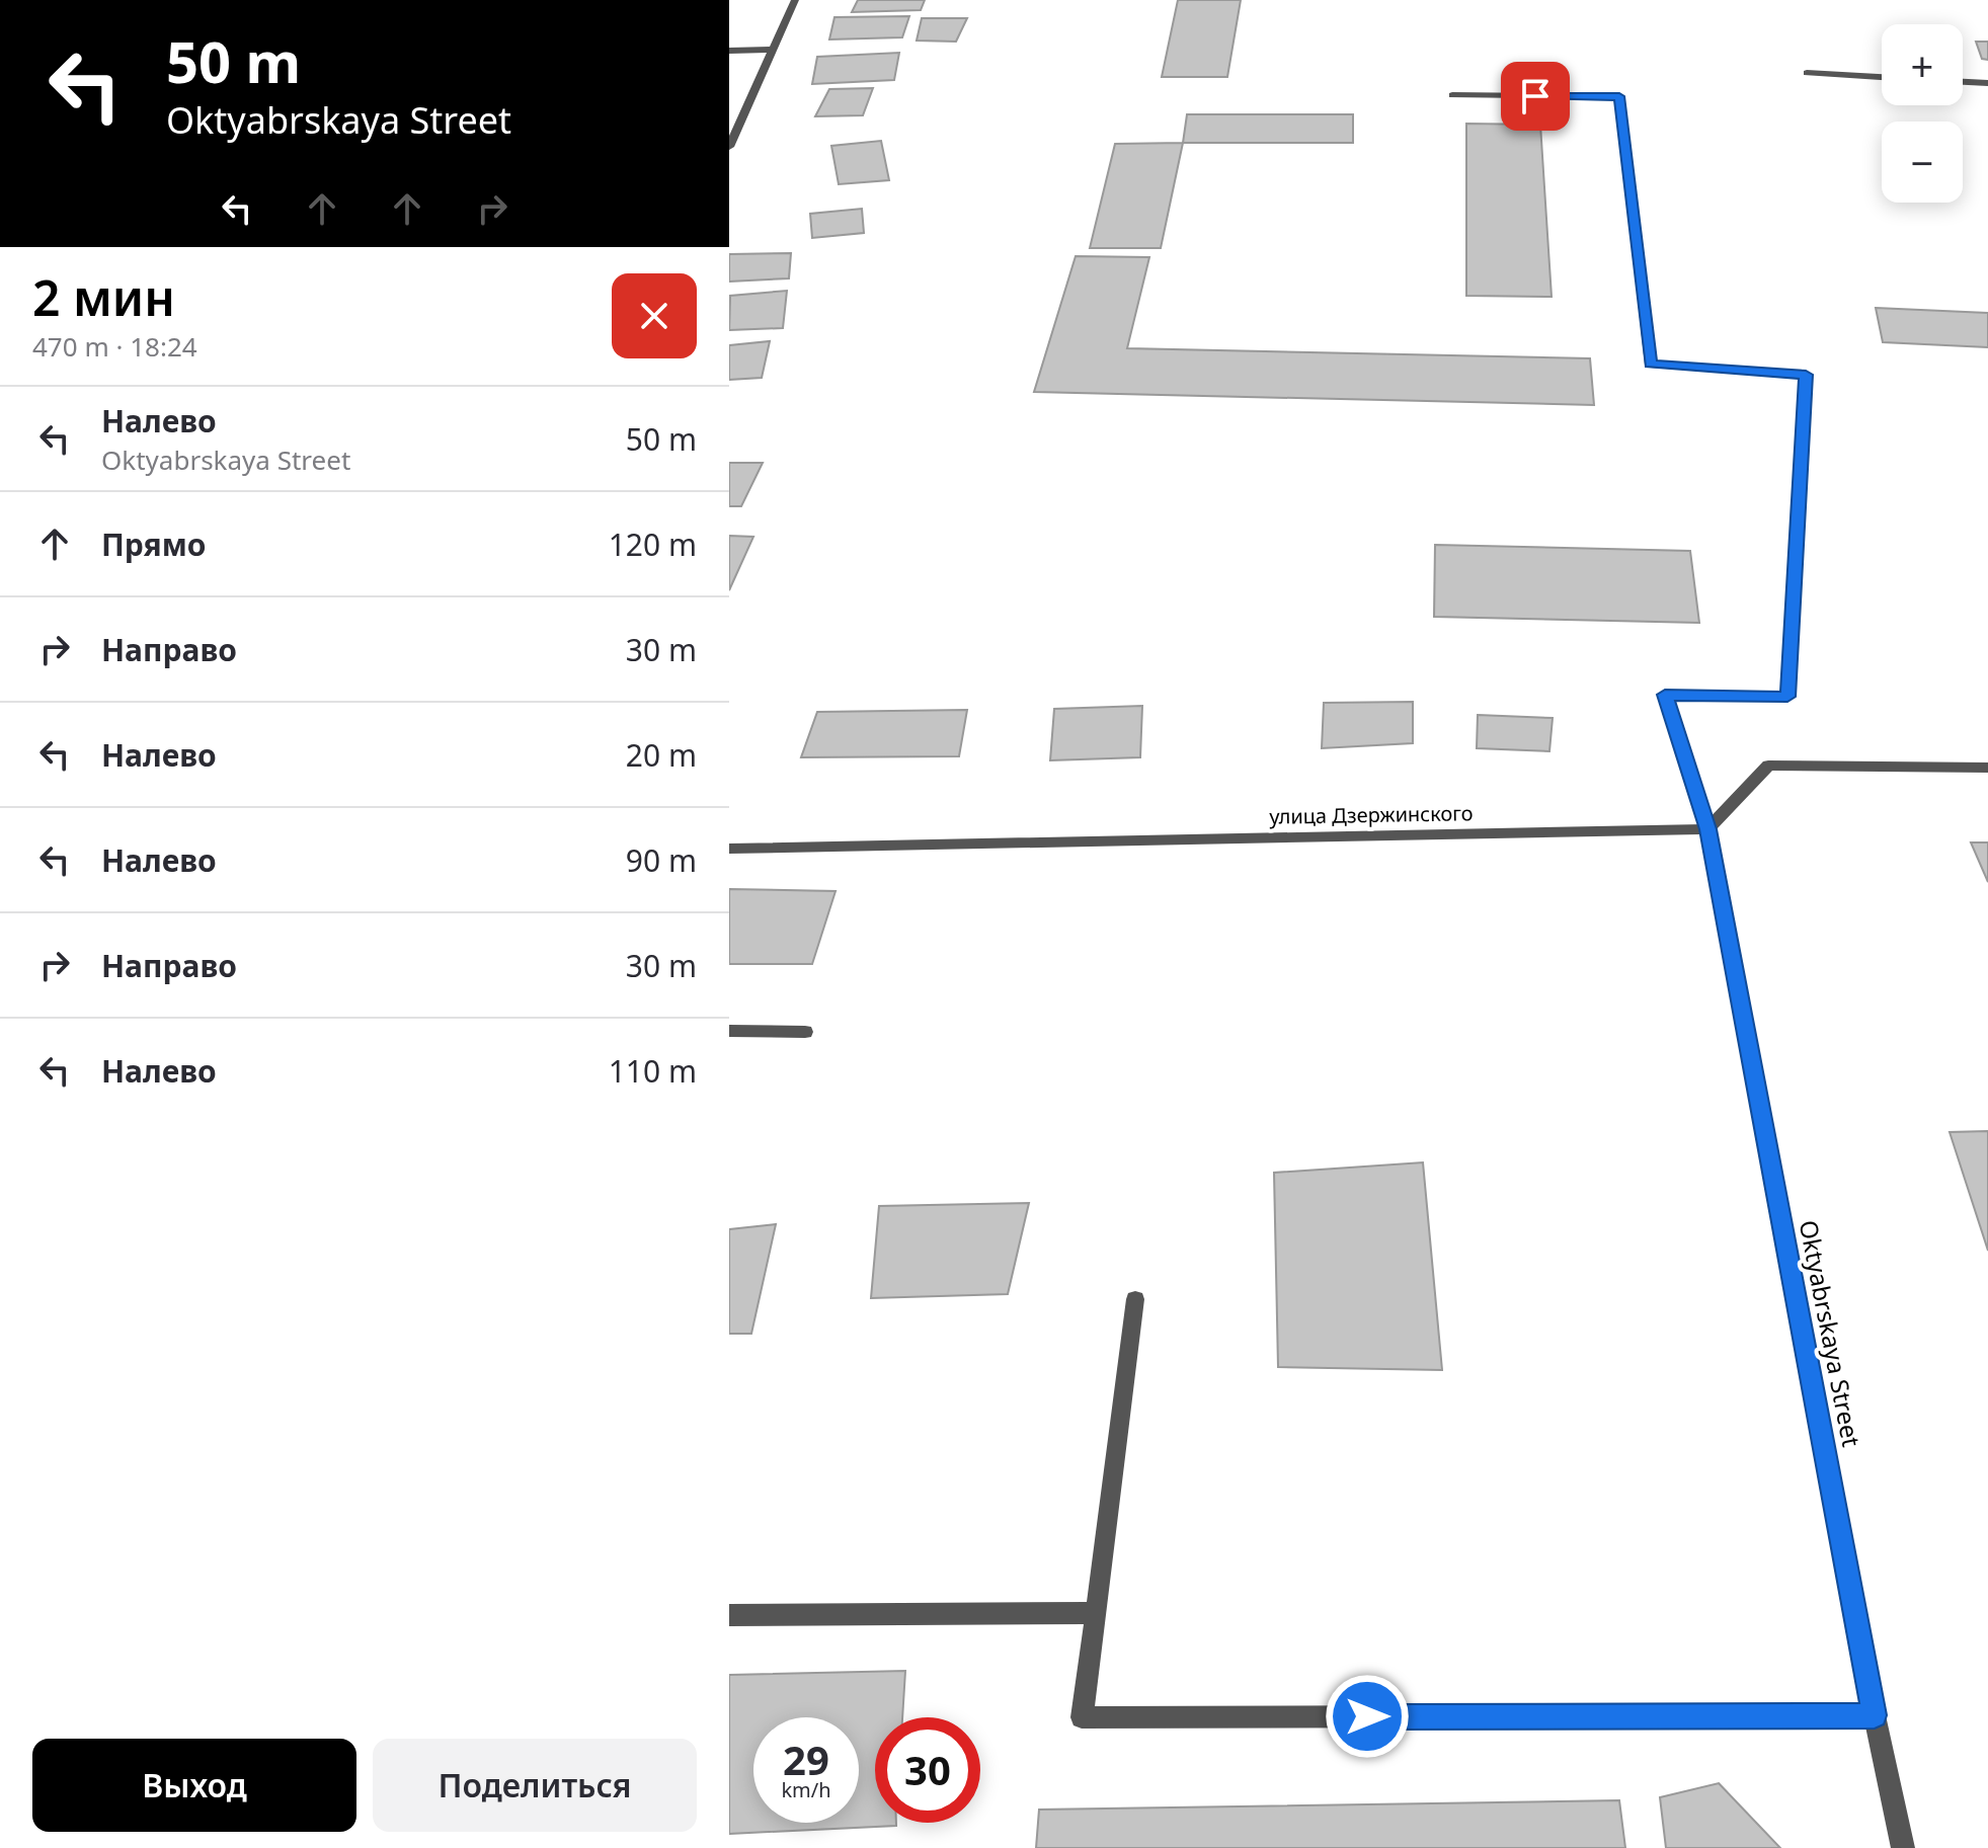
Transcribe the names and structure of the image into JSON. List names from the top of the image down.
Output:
{
  "streets": {
    "street": ["улица Дзержинского", "Oktyabrskaya Street"]
  },
  "crossings": [
    ["улица Дзержинского", "Oktyabrskaya Street"]
  ],
  "page": {
    "turn": ["50 m", "Oktyabrskaya Street"],
    "map_buttons": ["+", "−"],
    "heading": ["2 мин", "470 m · 18:24"],
    "list": [
      {
        "name": "Налево",
        "note": "Oktyabrskaya Street",
        "value": "50 m"
      },
      {
        "name": "Прямо",
        "value": "120 m"
      },
      {
        "name": "Направо",
        "value": "30 m"
      },
      {
        "name": "Налево",
        "value": "20 m"
      },
      {
        "name": "Налево",
        "value": "90 m"
      },
      {
        "name": "Направо",
        "value": "30 m"
      },
      {
        "name": "Налево",
        "value": "110 m"
      }
    ],
    "speed": "29 km/h",
    "limit": "30",
    "buttons": ["Выход", "Поделиться"]
  }
}
